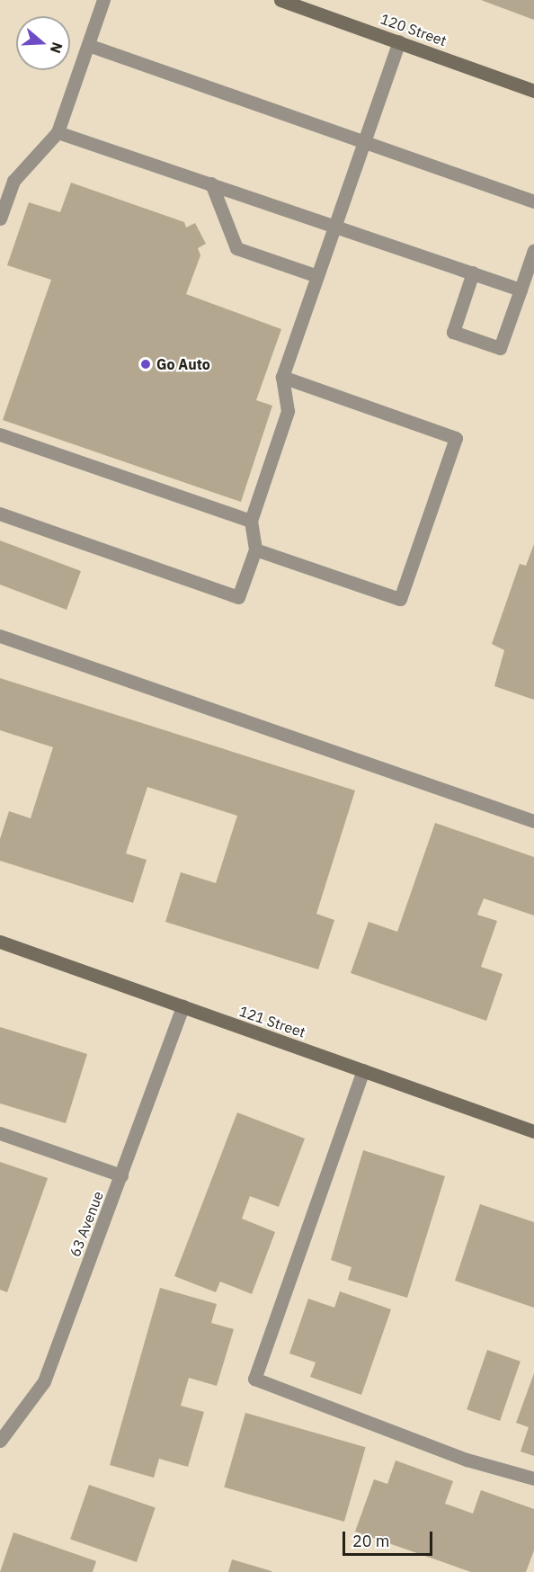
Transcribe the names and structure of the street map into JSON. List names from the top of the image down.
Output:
{
  "streets": {
    "street": ["120 Street", "121 Street", "63 Avenue"]
  },
  "crossings": [
    ["121 Street", "63 Avenue"]
  ],
  "places": ["Go Auto"],
  "scale_bar": "20 m",
  "north": "right"
}
